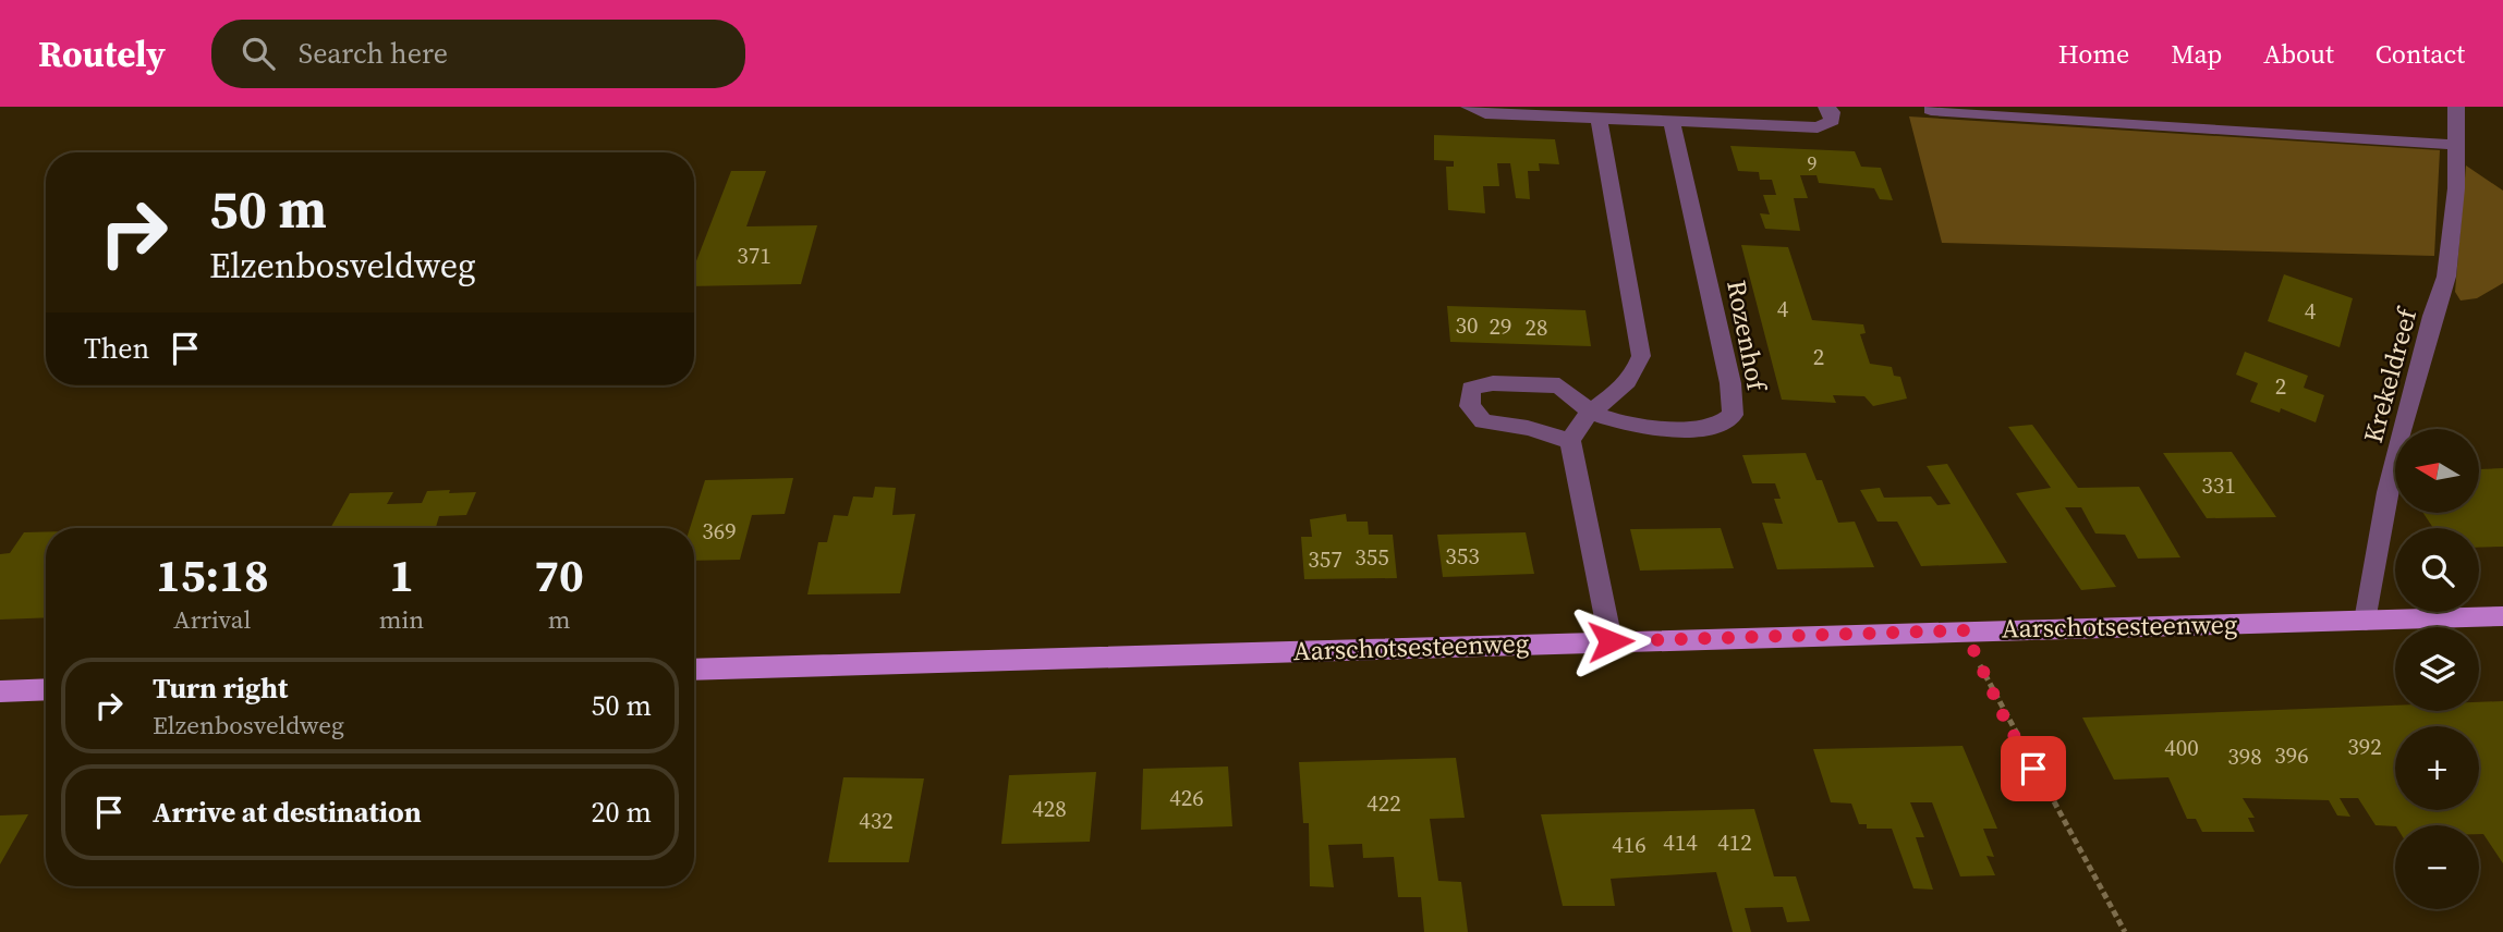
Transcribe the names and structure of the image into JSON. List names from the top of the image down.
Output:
{
  "streets": {
    "main road": ["Aarschotsesteenweg"],
    "street": ["Rozenhof", "Krekeldreef"]
  },
  "crossings": [
    ["Krekeldreef", "Aarschotsesteenweg"]
  ],
  "house_numbers": [
    "9",
    "371",
    "4",
    "4",
    "30",
    "29",
    "28",
    "2",
    "2",
    "331",
    "369",
    "353",
    "355",
    "357",
    "392",
    "400",
    "396",
    "398",
    "426",
    "422",
    "428",
    "432",
    "414",
    "412",
    "416"
  ],
  "north": "left",
  "page": {
    "header": "Routely",
    "search": "Search here",
    "nav": [
      "Home",
      "Map",
      "About",
      "Contact"
    ],
    "turn": ["50 m", "Elzenbosveldweg"],
    "then": "Then",
    "map_buttons": ["+", "−"],
    "eta": [
      "15:18",
      "Arrival",
      "1",
      "min",
      "70",
      "m"
    ],
    "list": [
      {
        "name": "Turn right",
        "note": "Elzenbosveldweg",
        "value": "50 m"
      },
      {
        "name": "Arrive at destination",
        "value": "20 m"
      }
    ]
  }
}
